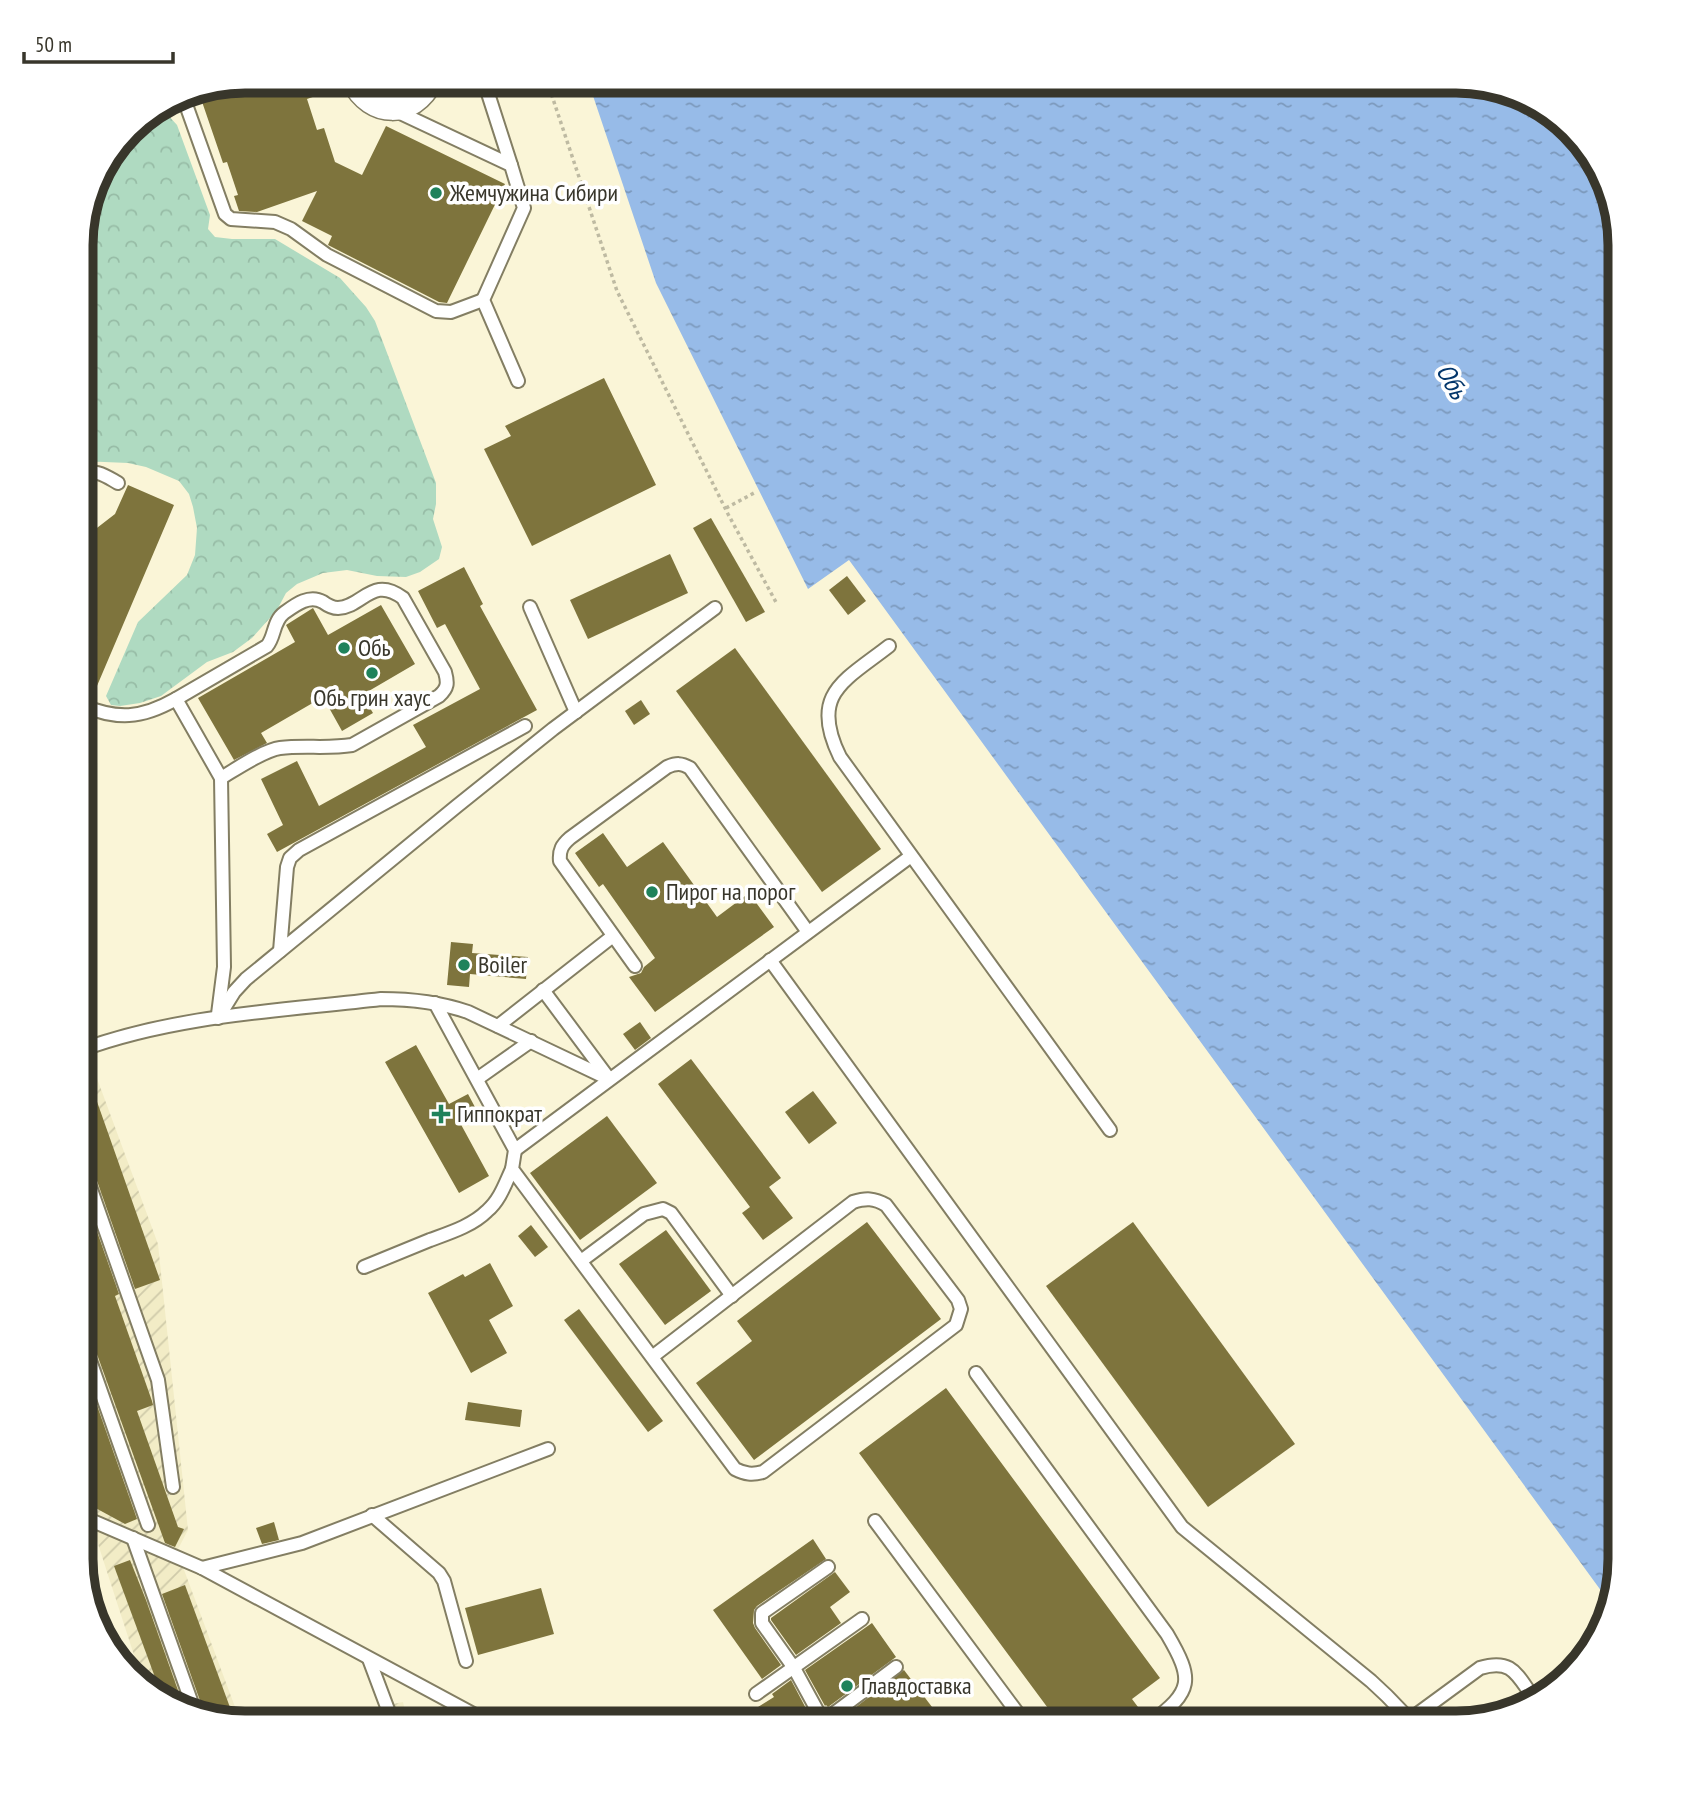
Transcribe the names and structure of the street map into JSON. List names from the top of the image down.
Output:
{
  "water": ["Обь"],
  "places": {
    "other": [
      "Жемчужина Сибири",
      "Обь",
      "Обь грин хаус",
      "Пирог на порог",
      "Boiler",
      "Главдоставка"
    ],
    "health": ["Гиппократ"]
  },
  "scale_bar": "50 m"
}
